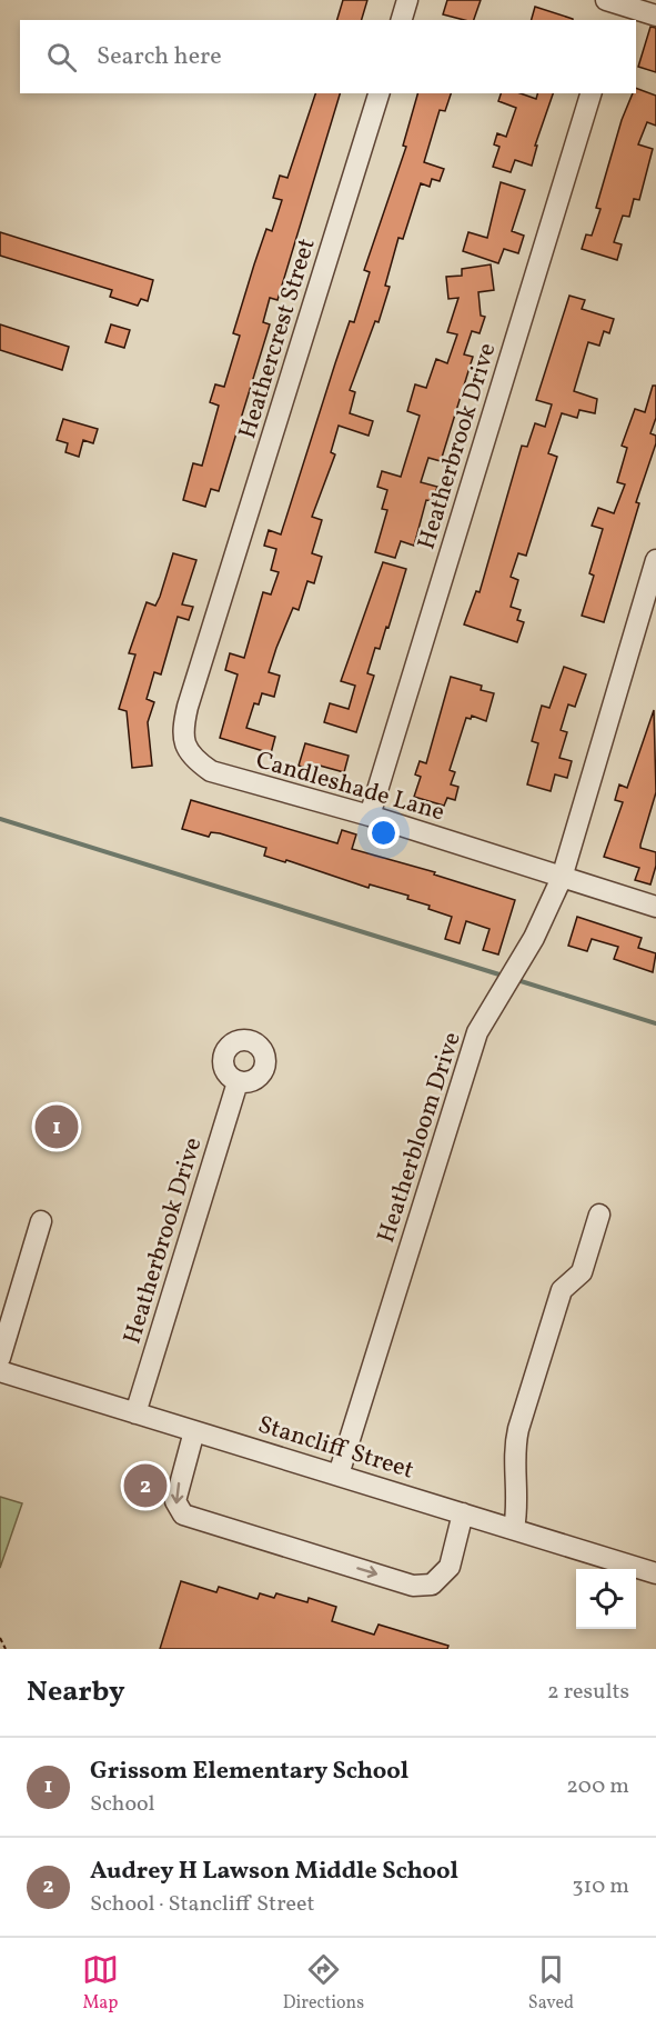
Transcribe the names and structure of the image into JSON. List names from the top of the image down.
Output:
{
  "streets": {
    "street": [
      "Heathercrest Street",
      "Heatherbrook Drive",
      "Candleshade Lane",
      "Heatherbloom Drive",
      "Stancliff Street"
    ]
  },
  "crossings": [
    ["Heathercrest Street", "Candleshade Lane"],
    ["Heatherbrook Drive", "Candleshade Lane"],
    ["Heatherbrook Drive", "Stancliff Street"],
    ["Candleshade Lane", "Heatherbloom Drive"],
    ["Heatherbloom Drive", "Stancliff Street"]
  ],
  "page": {
    "search": "Search here",
    "pins": ["1", "2"],
    "heading": ["Nearby", "2 results"],
    "list": [
      {
        "mark": "1",
        "name": "Grissom Elementary School",
        "note": "School",
        "value": "200 m"
      },
      {
        "mark": "2",
        "name": "Audrey H Lawson Middle School",
        "note": "School · Stancliff Street",
        "value": "310 m"
      }
    ],
    "nav": ["Map", "Directions", "Saved"]
  }
}
